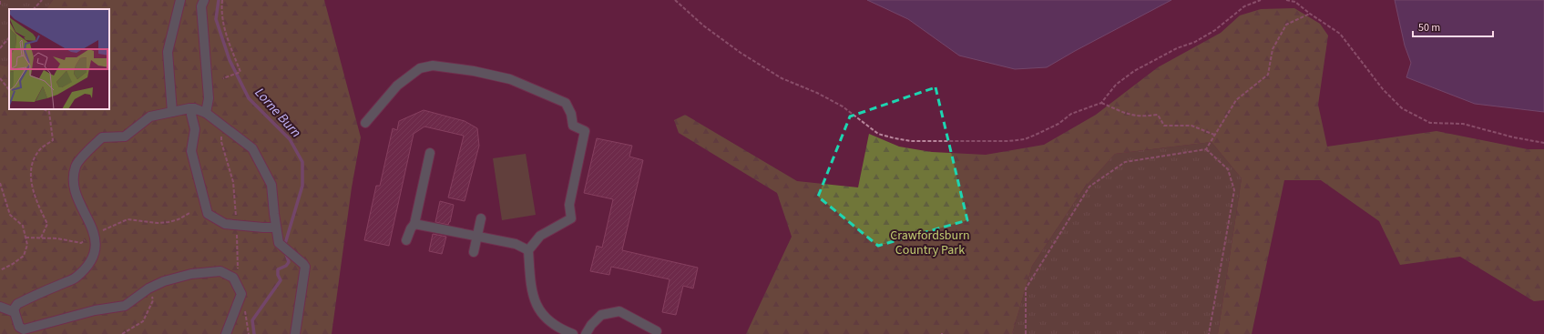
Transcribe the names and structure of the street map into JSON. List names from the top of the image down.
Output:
{
  "water": ["Lorne Burn"],
  "parks": ["Crawfordsburn Country Park"],
  "scale_bar": "50 m"
}
